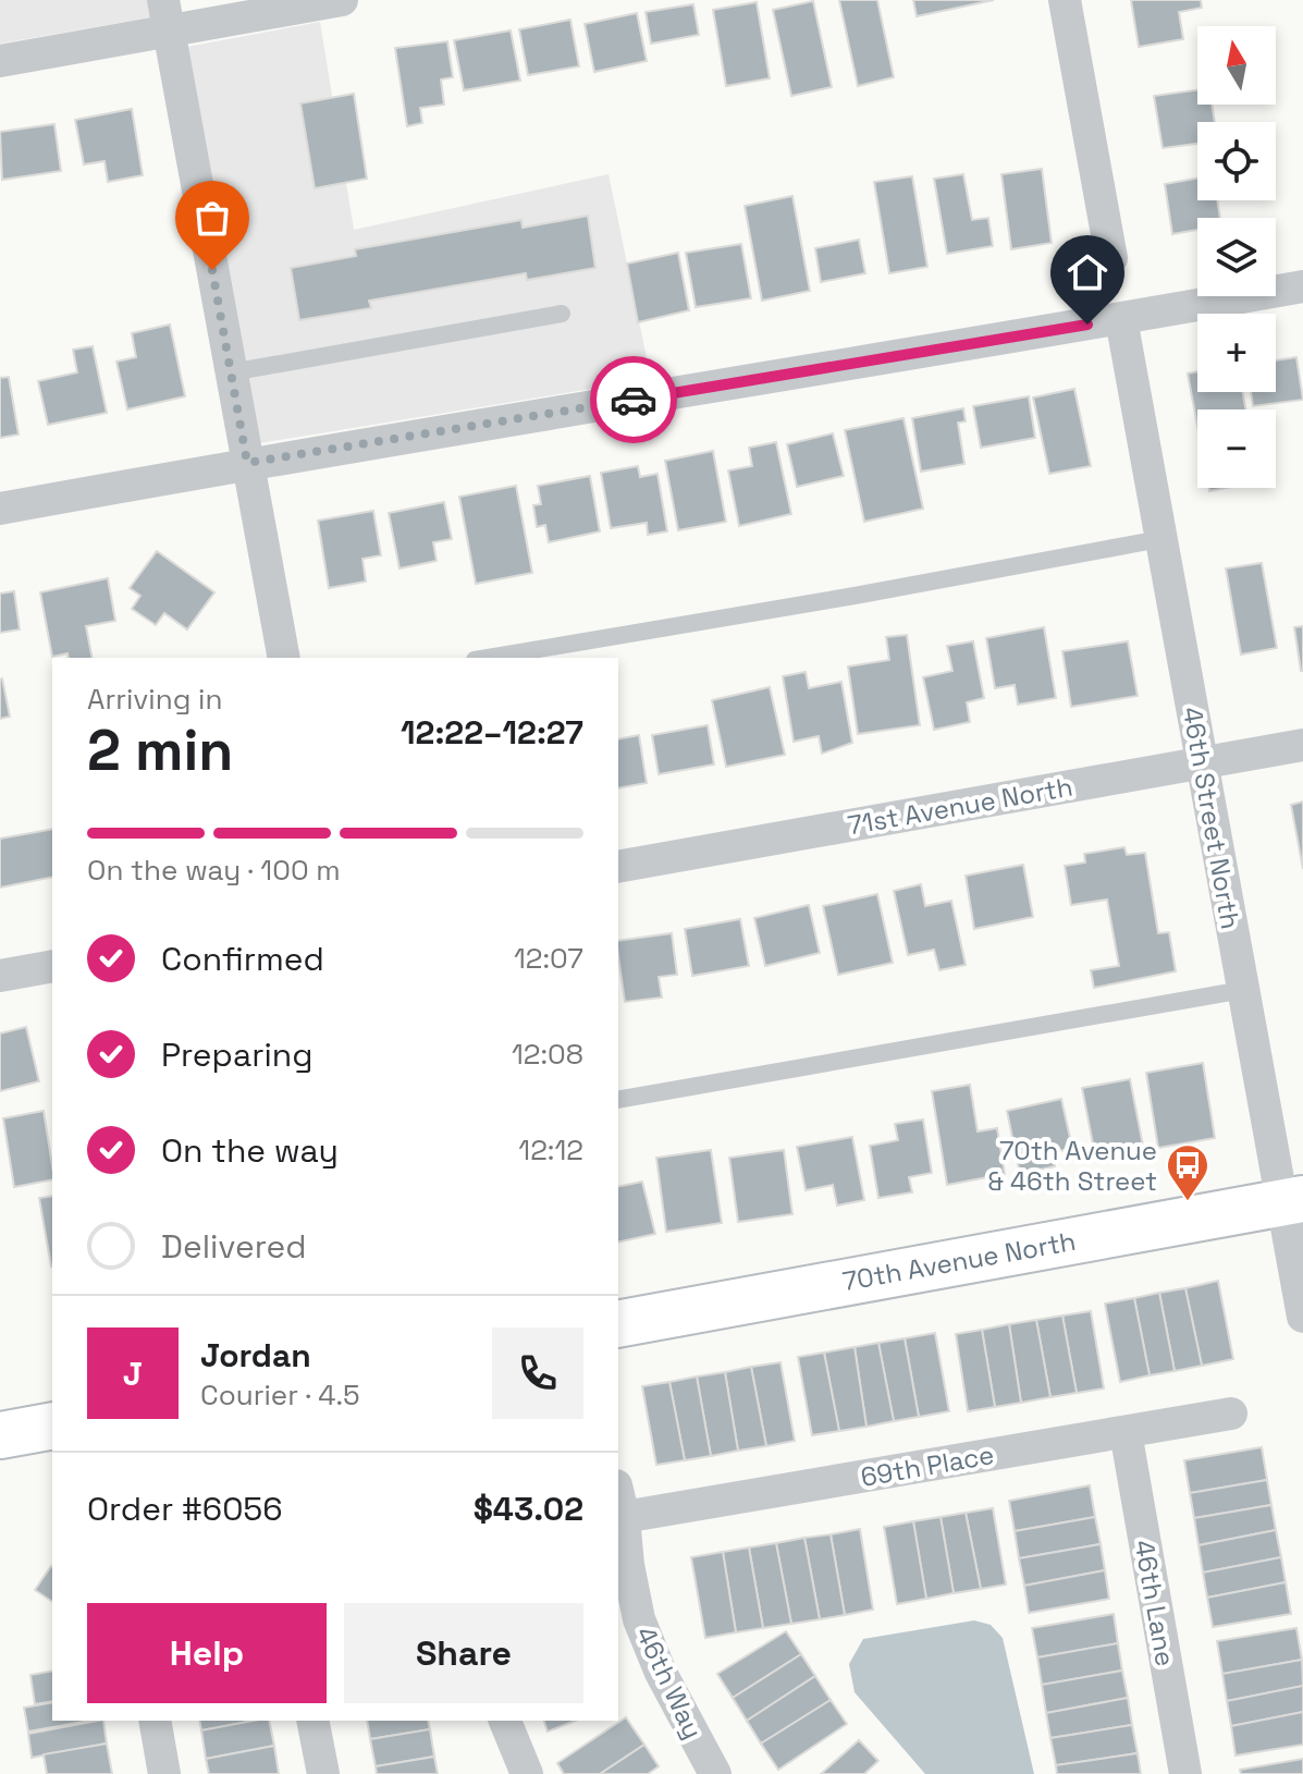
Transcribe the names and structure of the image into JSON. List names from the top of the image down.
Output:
{
  "streets": {
    "street": [
      "71st Avenue North",
      "46th Street North",
      "70th Avenue North",
      "69th Place",
      "46th Lane",
      "46th Way"
    ]
  },
  "crossings": [
    ["71st Avenue North", "46th Street North"],
    ["46th Street North", "70th Avenue North"],
    ["69th Place", "46th Lane"],
    ["69th Place", "46th Way"]
  ],
  "places": {
    "bus stop": ["70th Avenue & 46th Street"]
  },
  "north": "top",
  "page": {
    "map_buttons": ["+", "−"],
    "heading": ["2 min", "Arriving in", "12:22–12:27"],
    "panel": [
      "Jordan",
      "Courier · 4.5",
      "Order #6056",
      "$43.02"
    ],
    "bar": "On the way · 100 m",
    "list": [
      ["Confirmed", "12:07"],
      ["Preparing", "12:08"],
      ["On the way", "12:12"],
      "Delivered"
    ],
    "round": "J",
    "buttons": ["Help", "Share"]
  }
}
